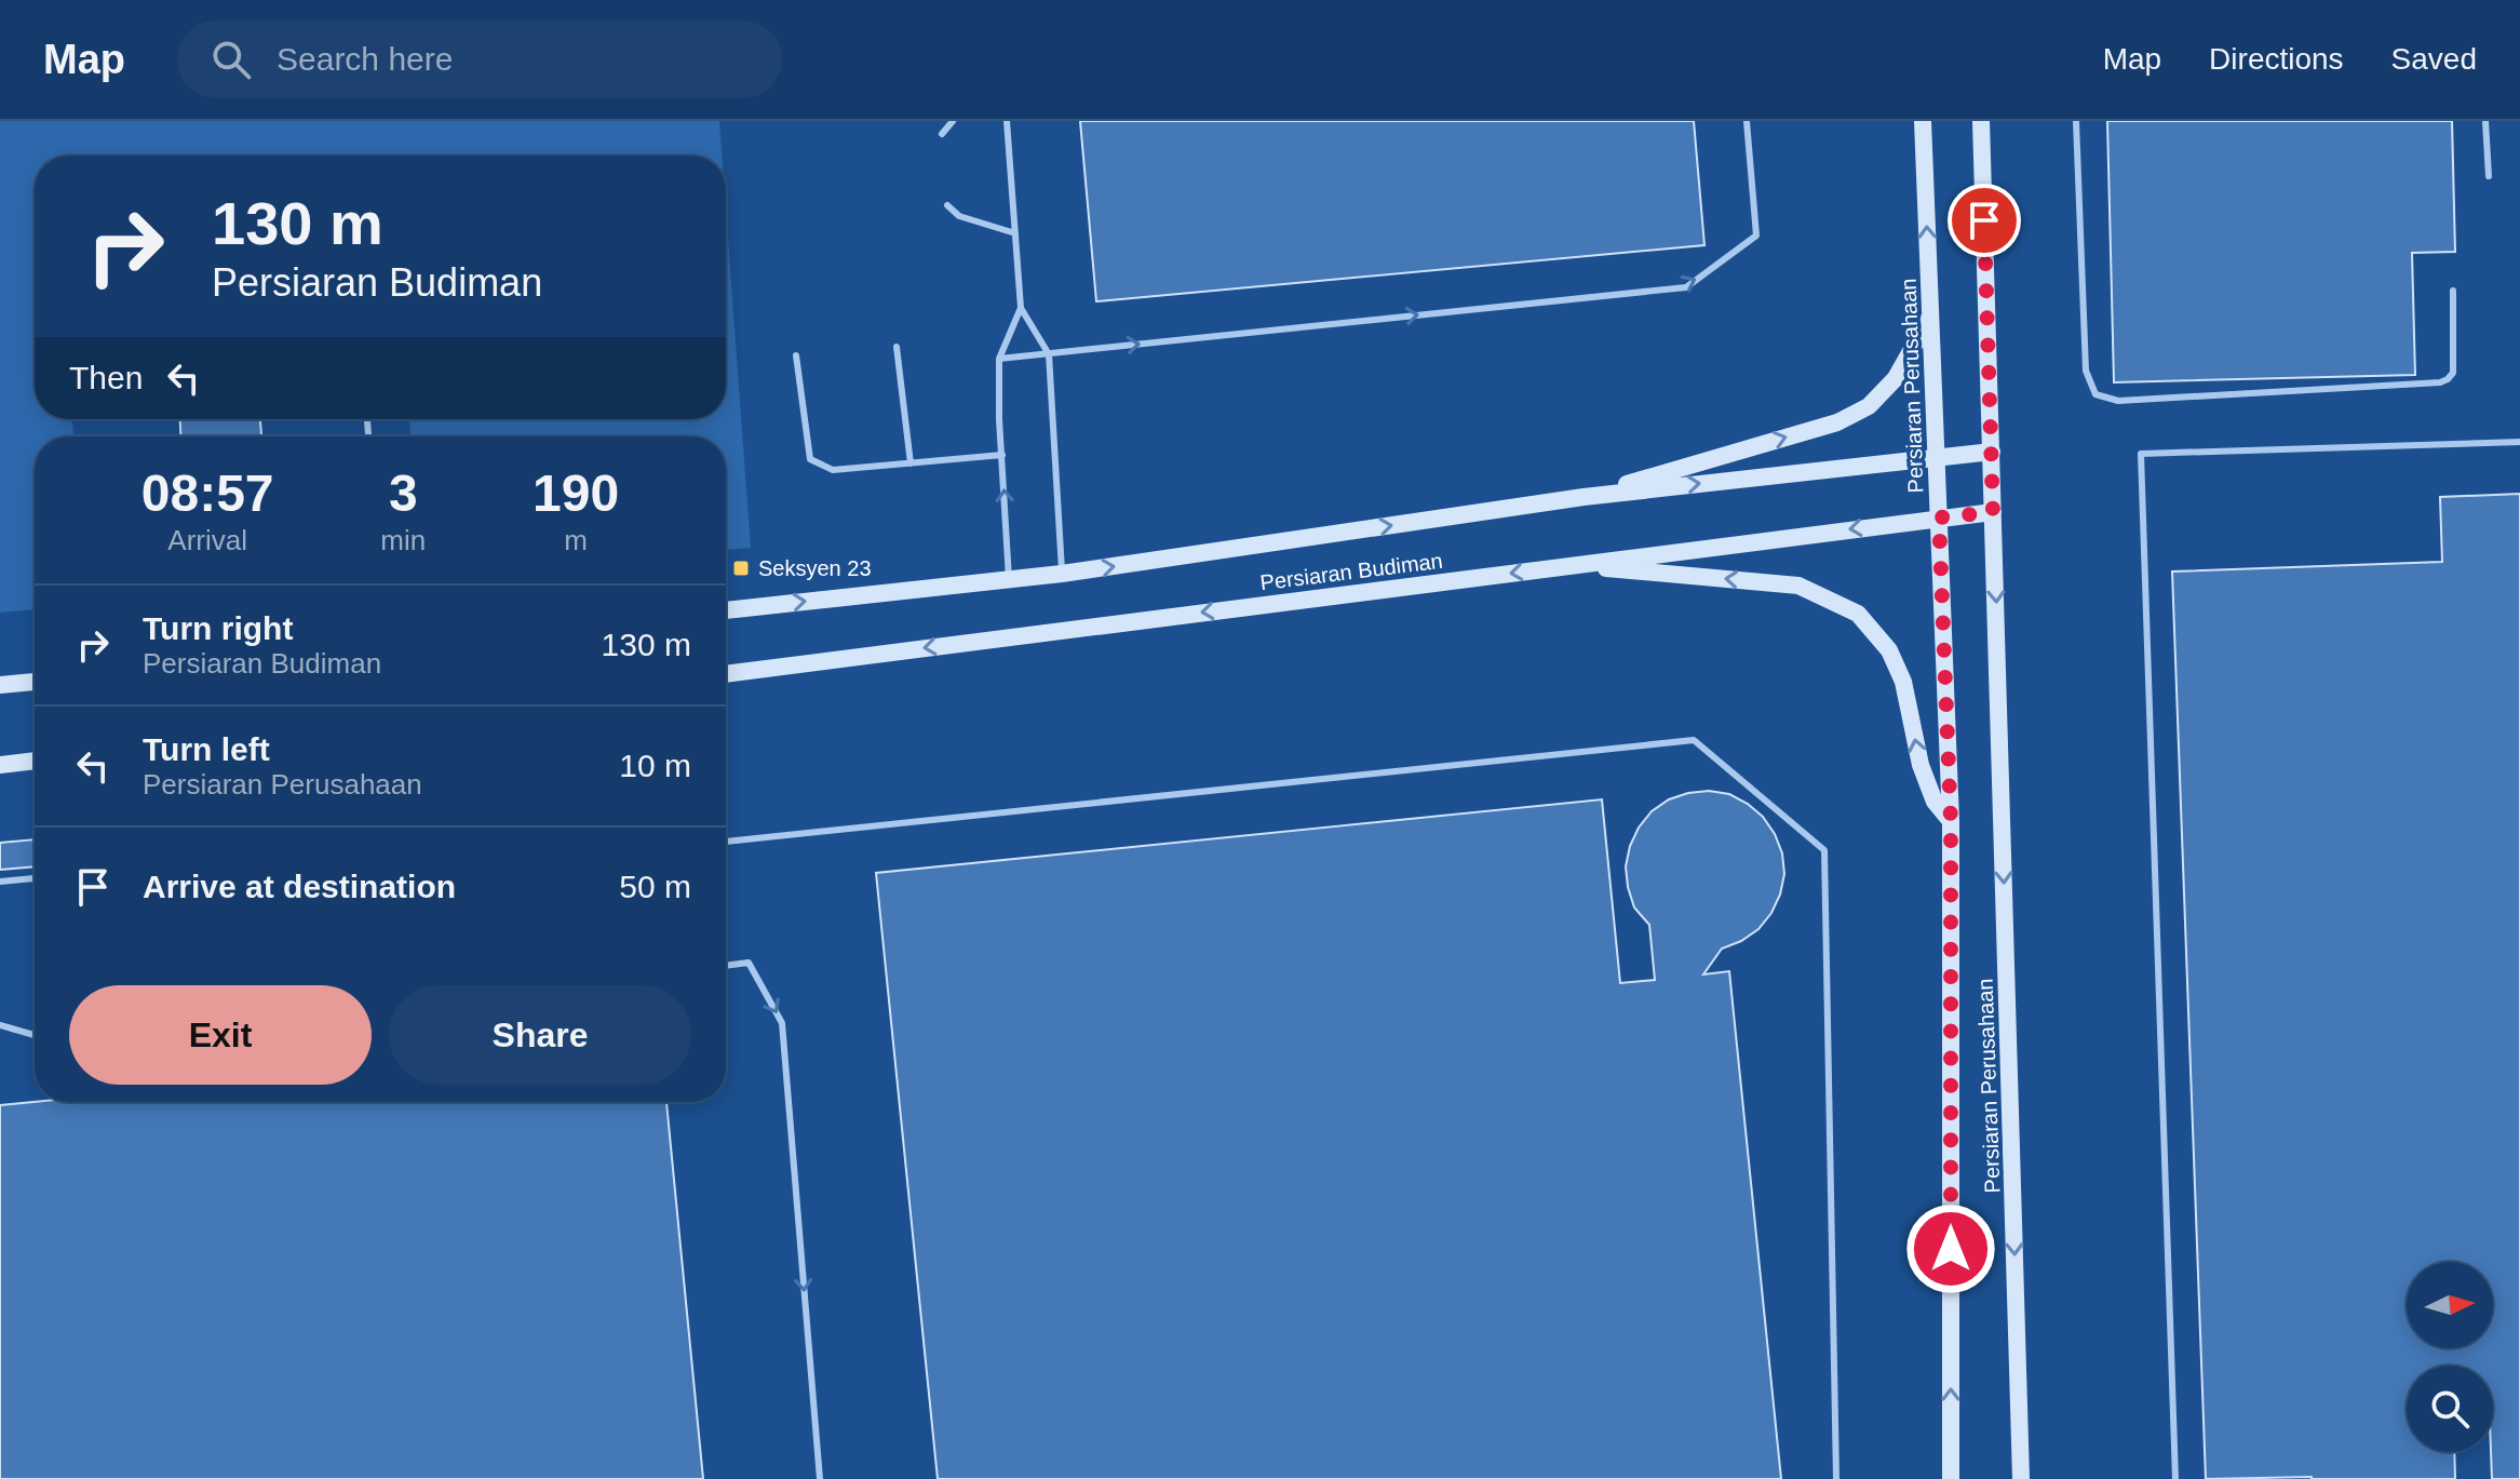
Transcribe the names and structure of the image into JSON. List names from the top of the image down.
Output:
{
  "streets": {
    "main road": ["Persiaran Perusahaan", "Persiaran Budiman"]
  },
  "crossings": [
    ["Persiaran Perusahaan", "Persiaran Budiman"]
  ],
  "places": {
    "transit": ["Seksyen 23"]
  },
  "north": "right",
  "page": {
    "header": "Map",
    "search": "Search here",
    "nav": ["Map", "Directions", "Saved"],
    "turn": ["130 m", "Persiaran Budiman"],
    "then": "Then",
    "eta": [
      "08:57",
      "Arrival",
      "3",
      "min",
      "190",
      "m"
    ],
    "list": [
      {
        "name": "Turn right",
        "note": "Persiaran Budiman",
        "value": "130 m"
      },
      {
        "name": "Turn left",
        "note": "Persiaran Perusahaan",
        "value": "10 m"
      },
      {
        "name": "Arrive at destination",
        "value": "50 m"
      }
    ],
    "buttons": ["Exit", "Share"]
  }
}
